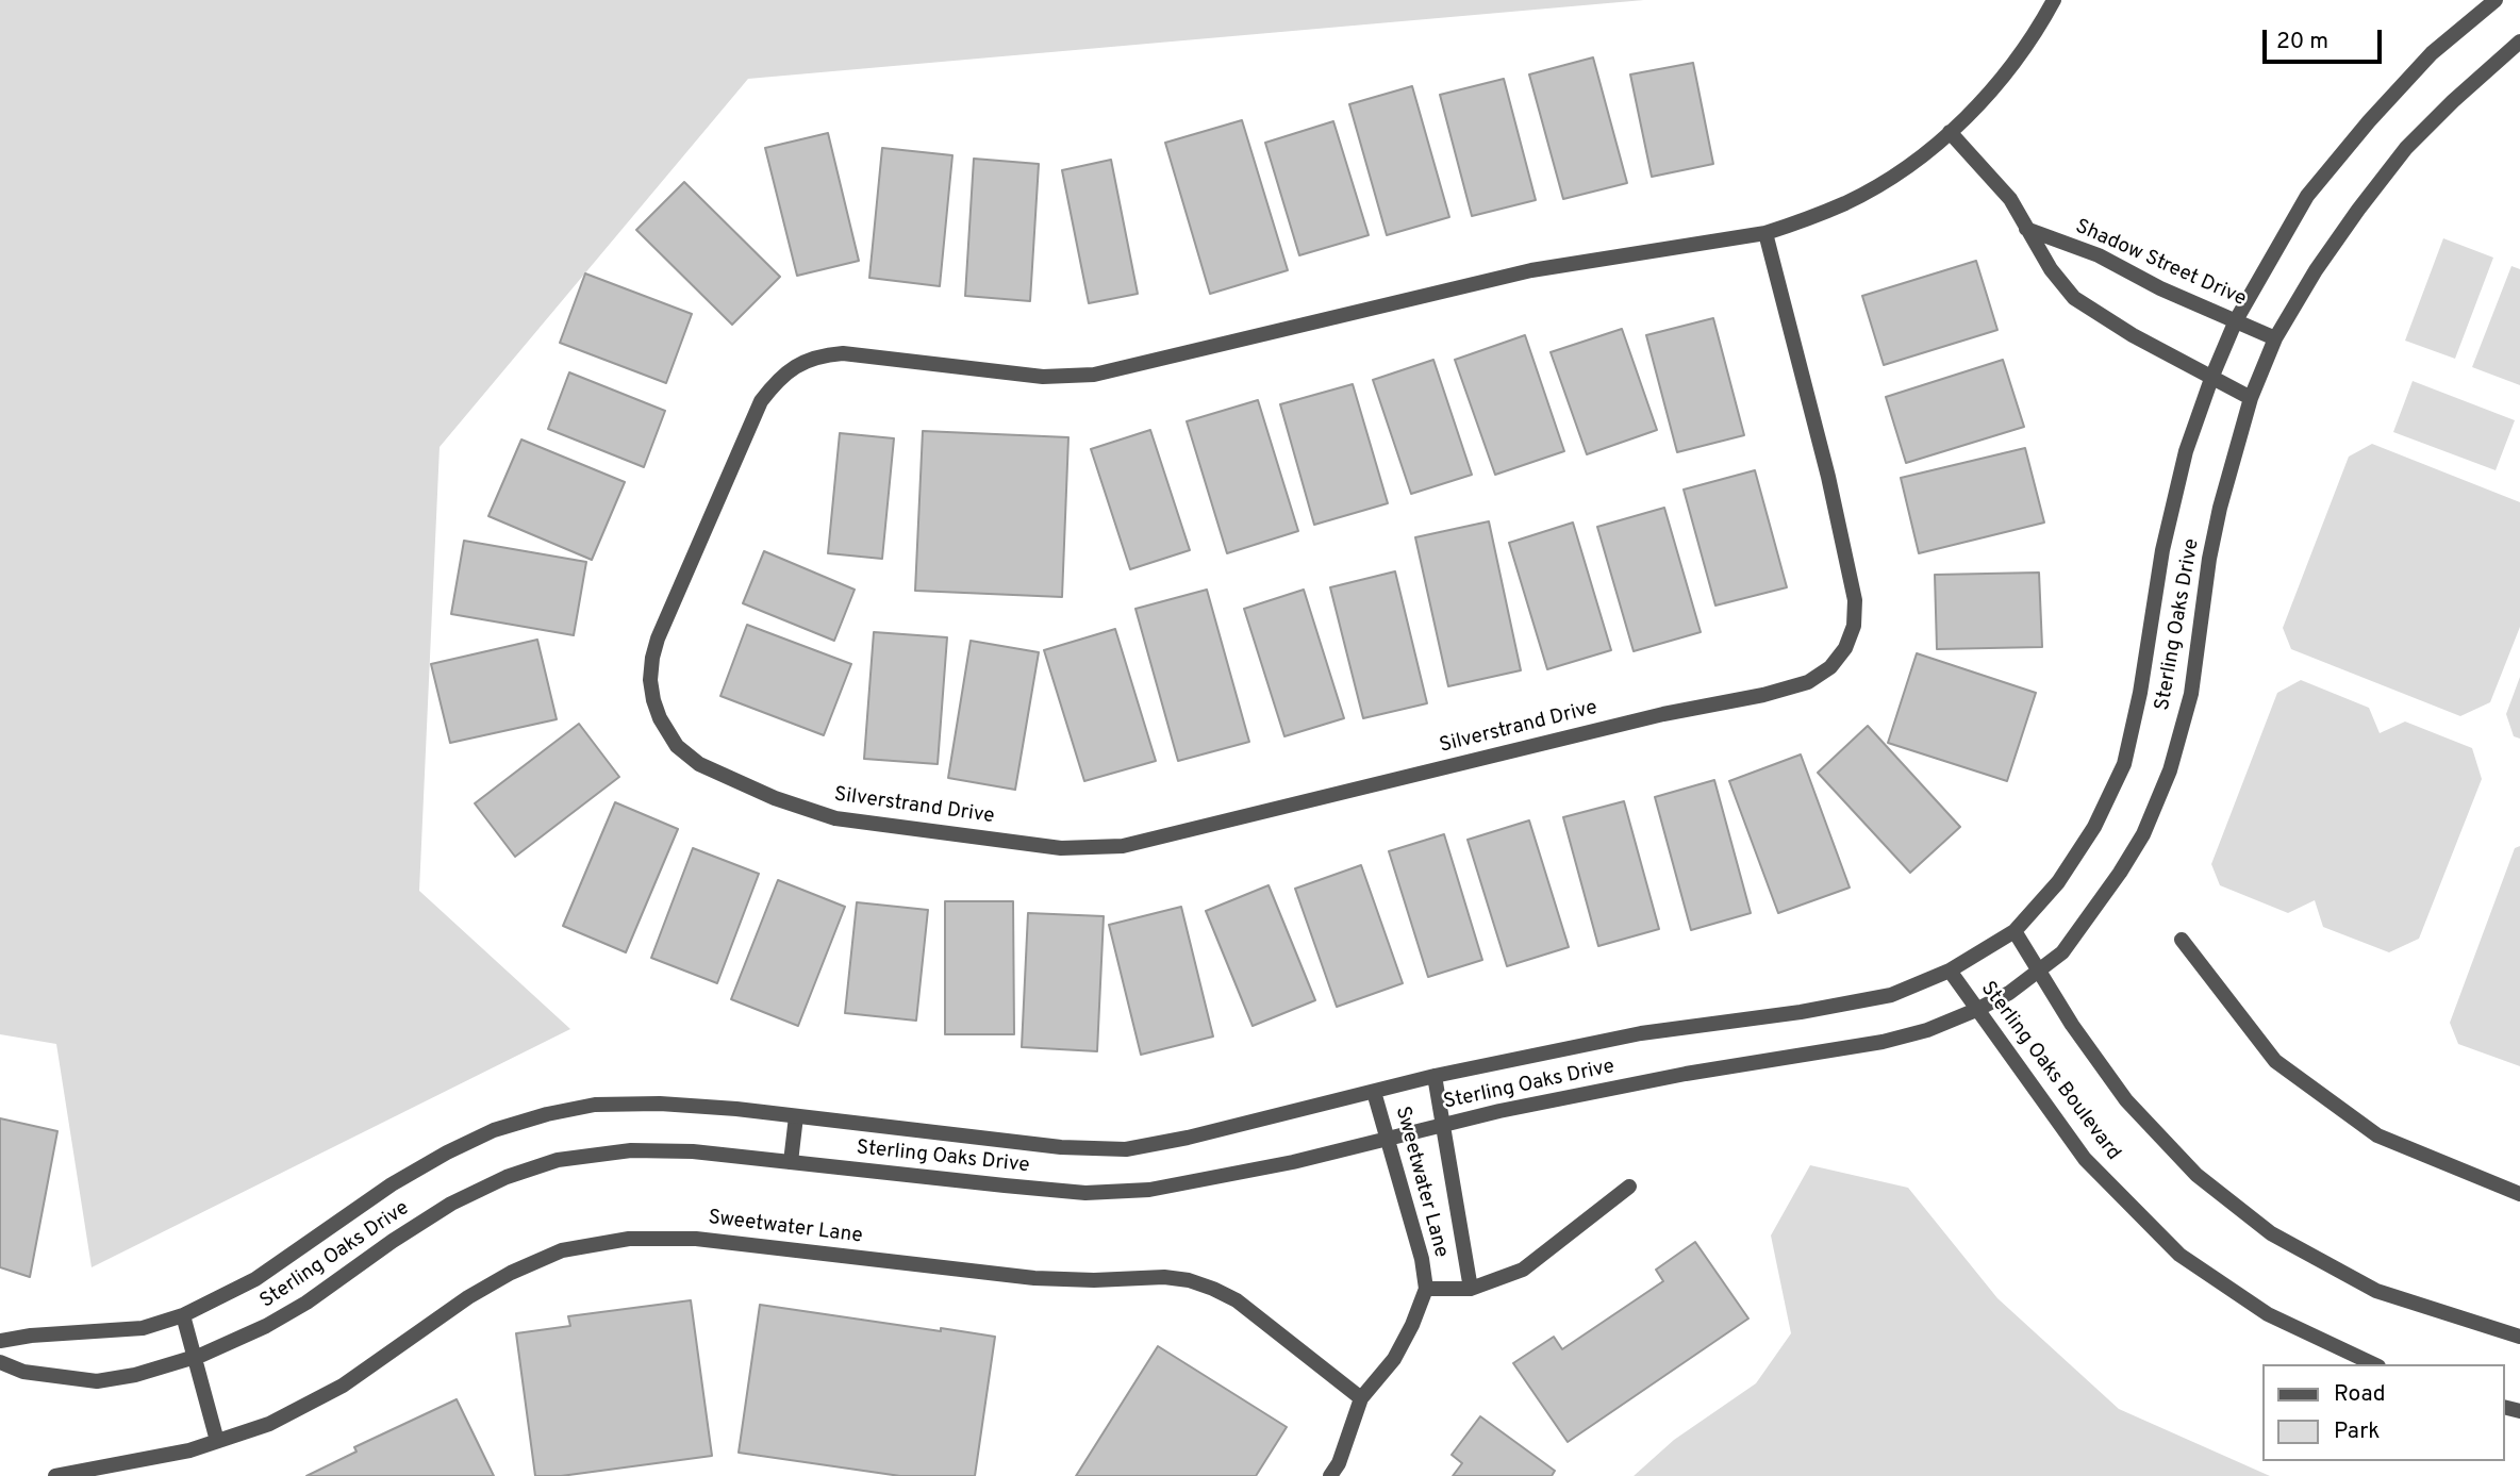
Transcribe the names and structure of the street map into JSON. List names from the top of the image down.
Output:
{
  "streets": {
    "street": [
      "Shadow Street Drive",
      "Sterling Oaks Drive",
      "Silverstrand Drive",
      "Sterling Oaks Boulevard",
      "Sweetwater Lane"
    ]
  },
  "crossings": [
    ["Shadow Street Drive", "Sterling Oaks Drive"],
    ["Sterling Oaks Drive", "Sterling Oaks Boulevard"],
    ["Sterling Oaks Drive", "Sweetwater Lane"]
  ],
  "legend": ["Road", "Park"],
  "scale_bar": "20 m"
}
